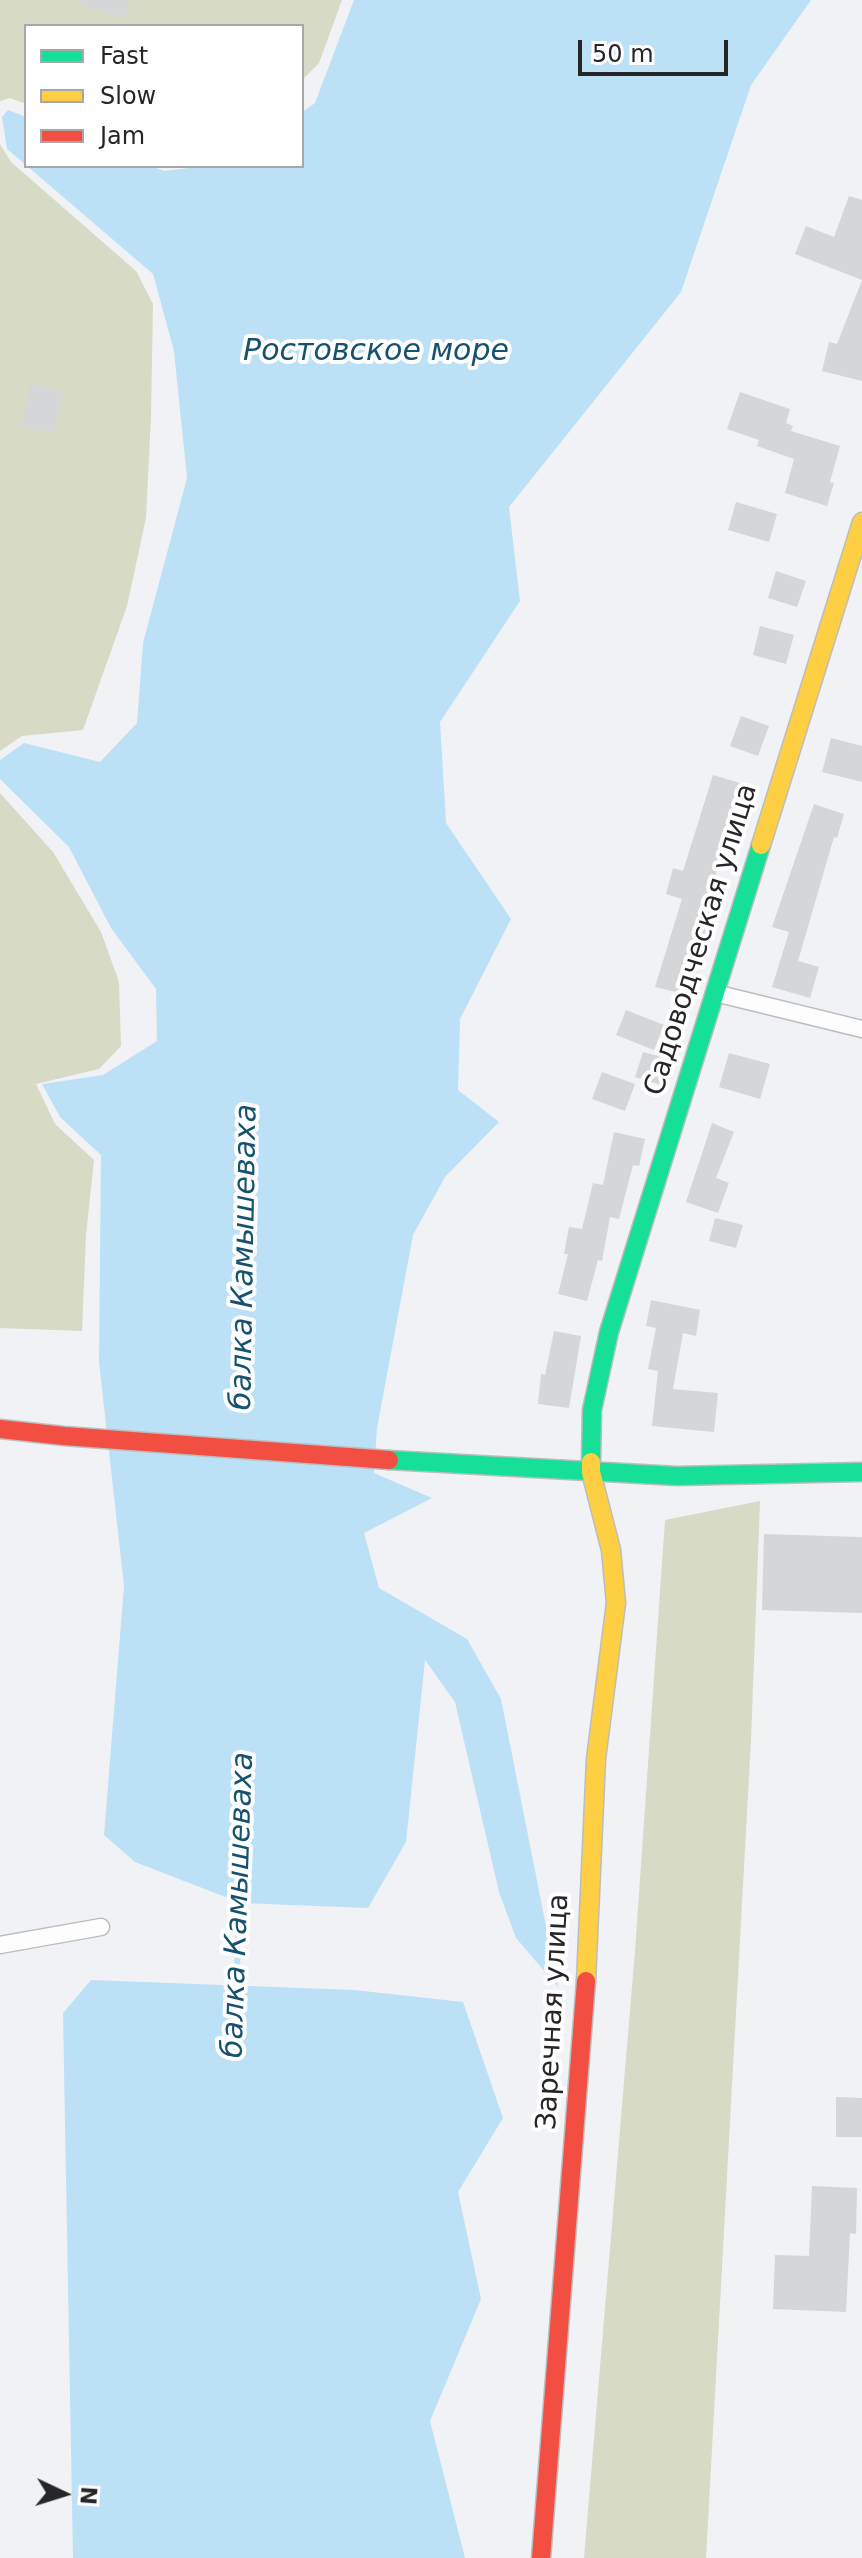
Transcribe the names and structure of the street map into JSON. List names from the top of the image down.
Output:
{
  "streets": {
    "street": ["Садоводческая улица", "Заречная улица"]
  },
  "crossings": [
    ["Садоводческая улица", "Заречная улица"]
  ],
  "water": ["Ростовское море", "балка Камышеваха"],
  "legend": ["Fast", "Slow", "Jam"],
  "scale_bar": "50 m",
  "north": "right"
}
